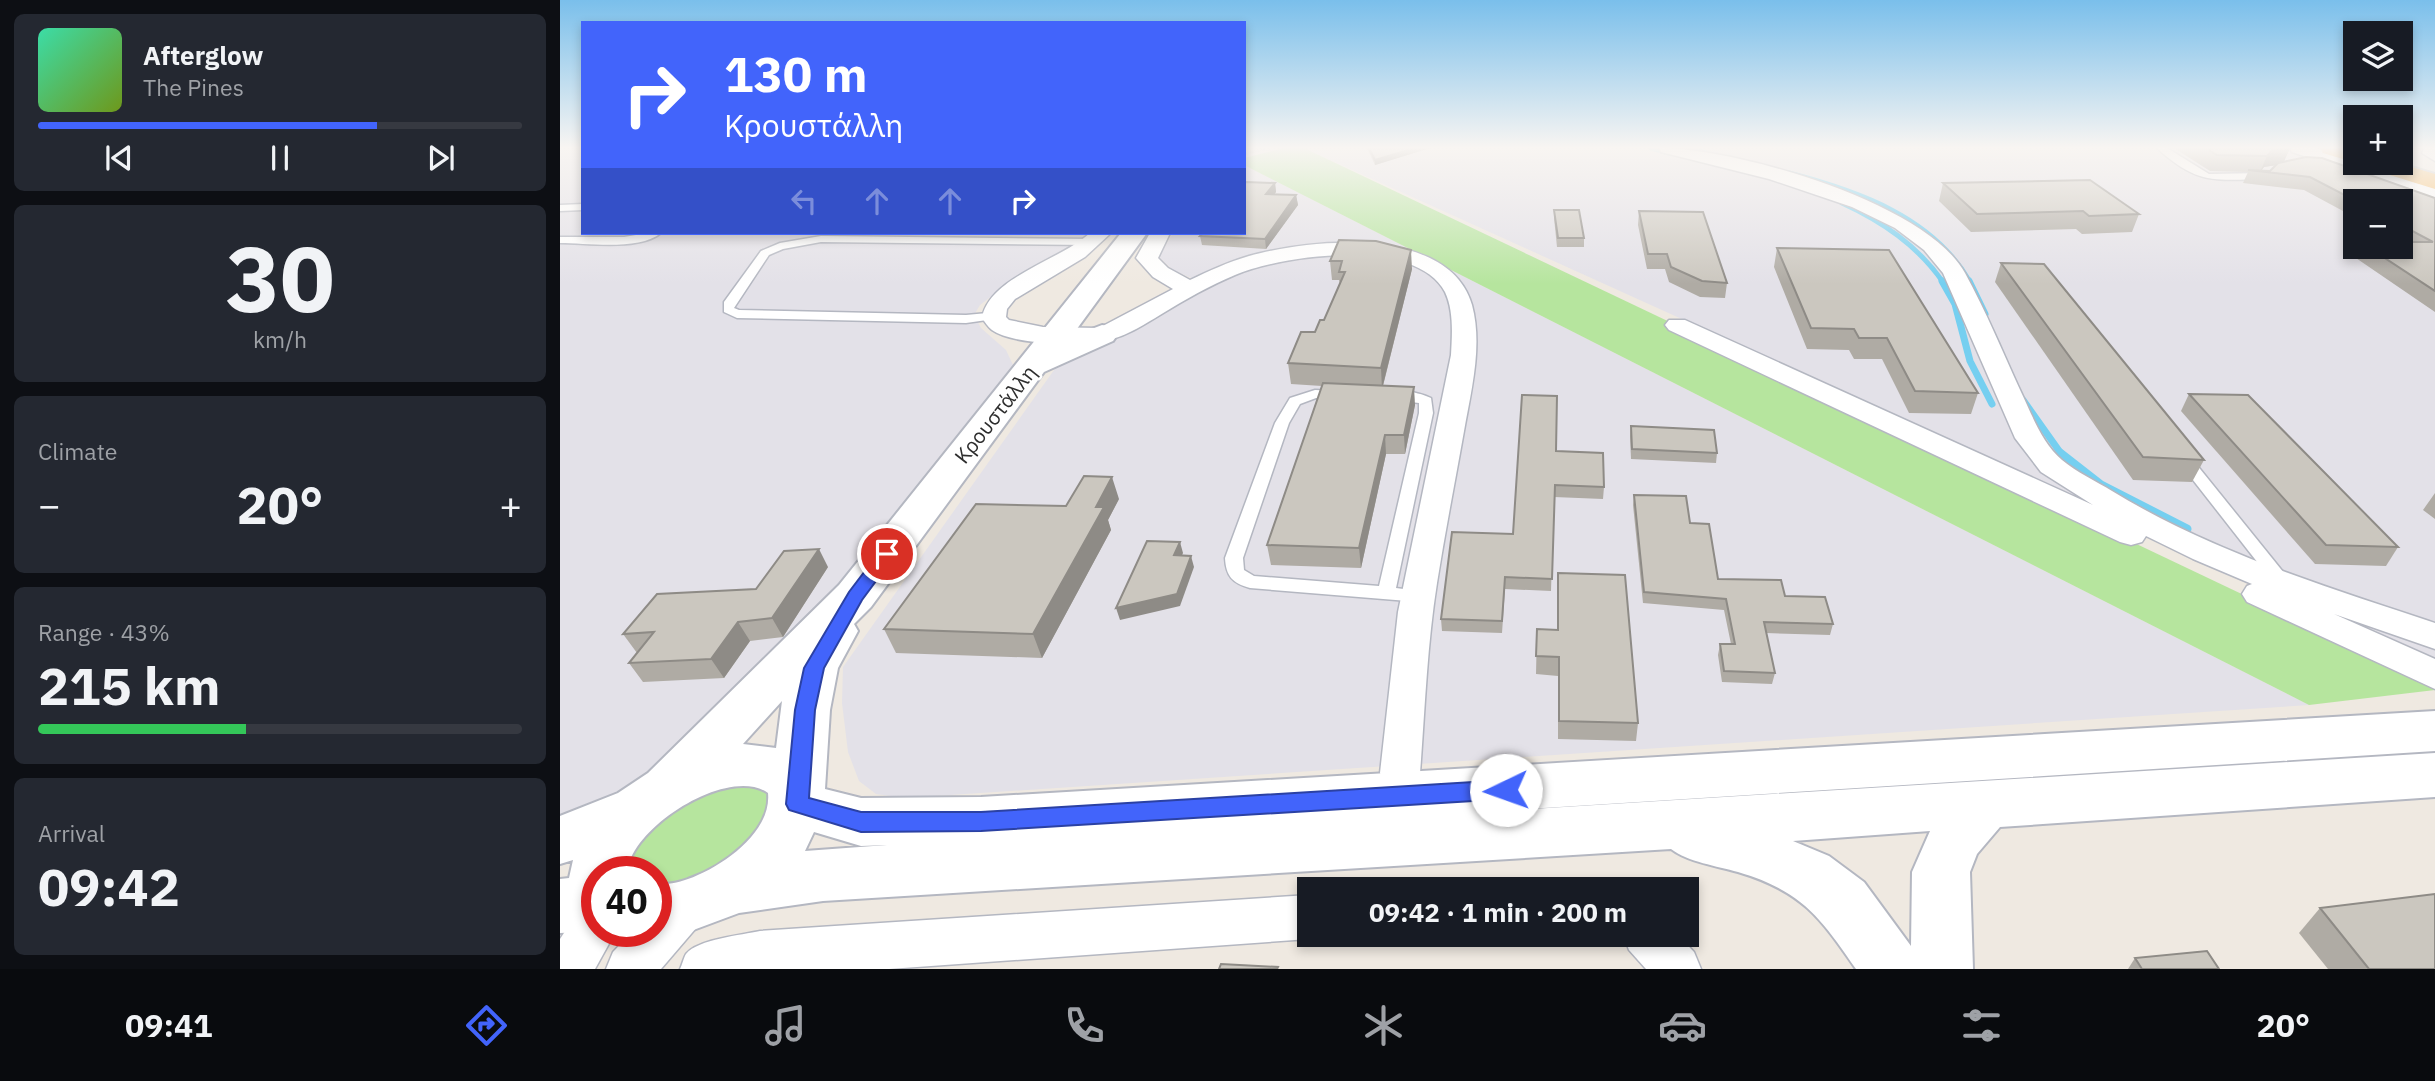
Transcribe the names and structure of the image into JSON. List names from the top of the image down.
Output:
{
  "streets": {
    "street": ["Κρουστάλλη"]
  },
  "page": {
    "map_buttons": ["+", "−"],
    "turn": ["130 m", "Κρουστάλλη"],
    "song": ["Afterglow", "The Pines"],
    "tile": [
      ["30", "km/h"],
      "Climate",
      ["Range · 43%", "215 km"],
      ["Arrival", "09:42"]
    ],
    "heat": ["−", "20°", "+"],
    "limit": "40",
    "trip": "09:42 · 1 min · 200 m",
    "tabs": ["09:41", "20°"]
  }
}
